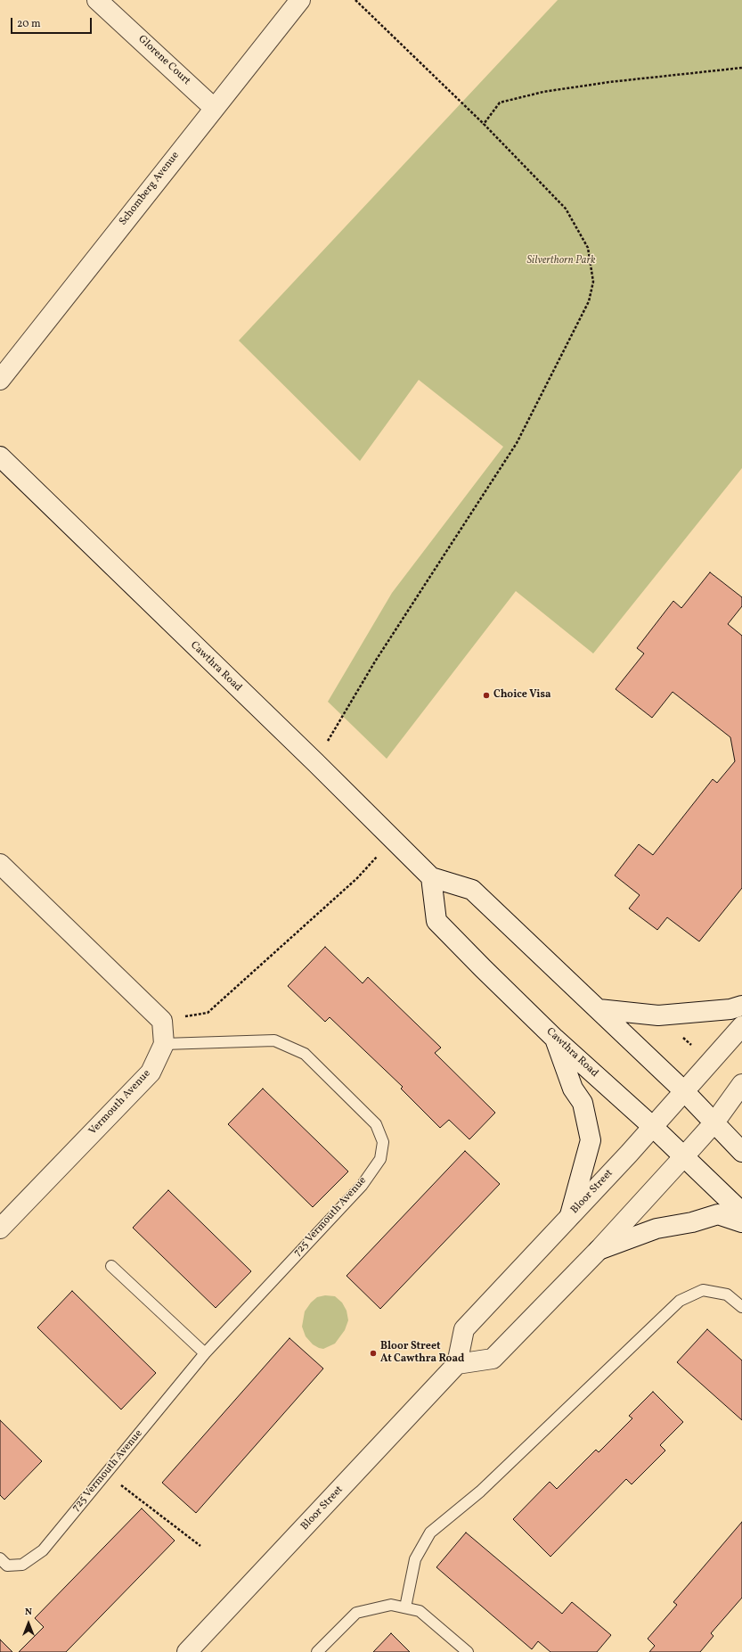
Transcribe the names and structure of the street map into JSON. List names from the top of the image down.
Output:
{
  "streets": {
    "street": [
      "Glorene Court",
      "Schomberg Avenue",
      "Cawthra Road",
      "Vermouth Avenue",
      "Bloor Street"
    ],
    "lane": ["725 Vermouth Avenue"]
  },
  "crossings": [
    ["Glorene Court", "Schomberg Avenue"],
    ["Cawthra Road", "Bloor Street"],
    ["Vermouth Avenue", "725 Vermouth Avenue"]
  ],
  "parks": ["Silverthorn Park"],
  "places": ["Choice Visa", "Bloor Street At Cawthra Road"],
  "scale_bar": "20 m",
  "north": "top"
}
